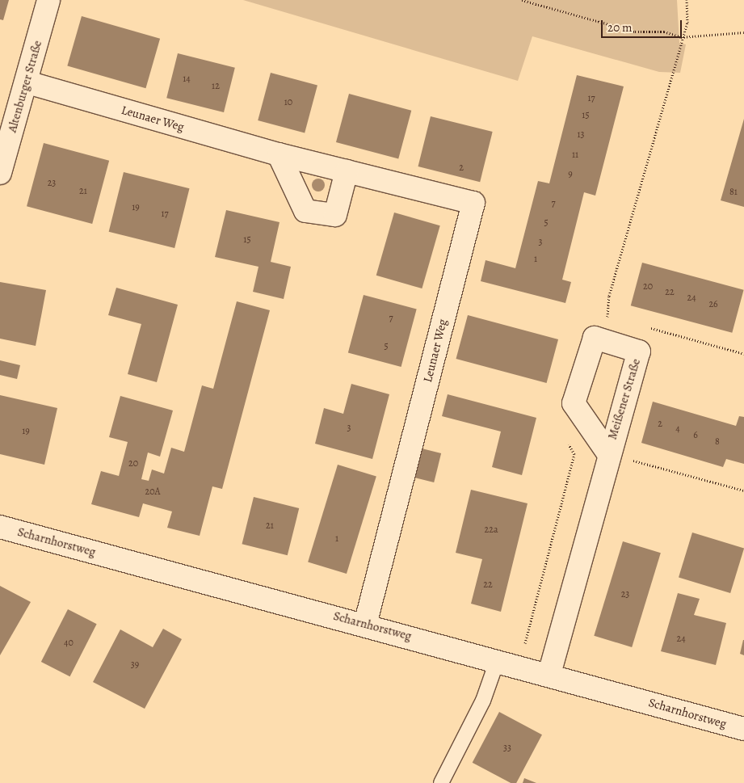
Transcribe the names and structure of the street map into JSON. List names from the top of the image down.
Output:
{
  "streets": {
    "street": [
      "Altenburger Straße",
      "Leunaer Weg",
      "Meißener Straße",
      "Scharnhorstweg"
    ]
  },
  "crossings": [
    ["Altenburger Straße", "Leunaer Weg"],
    ["Leunaer Weg", "Scharnhorstweg"],
    ["Meißener Straße", "Scharnhorstweg"]
  ],
  "house_numbers": [
    "14",
    "12",
    "17",
    "10",
    "15",
    "13",
    "11",
    "2",
    "9",
    "23",
    "21",
    "81",
    "7",
    "19",
    "17",
    "5",
    "15",
    "3",
    "1",
    "20",
    "22",
    "24",
    "26",
    "7",
    "5",
    "2",
    "3",
    "4",
    "19",
    "6",
    "8",
    "20",
    "20A",
    "21",
    "22a",
    "1",
    "22",
    "23",
    "24",
    "40",
    "39",
    "33"
  ],
  "scale_bar": "20 m"
}
